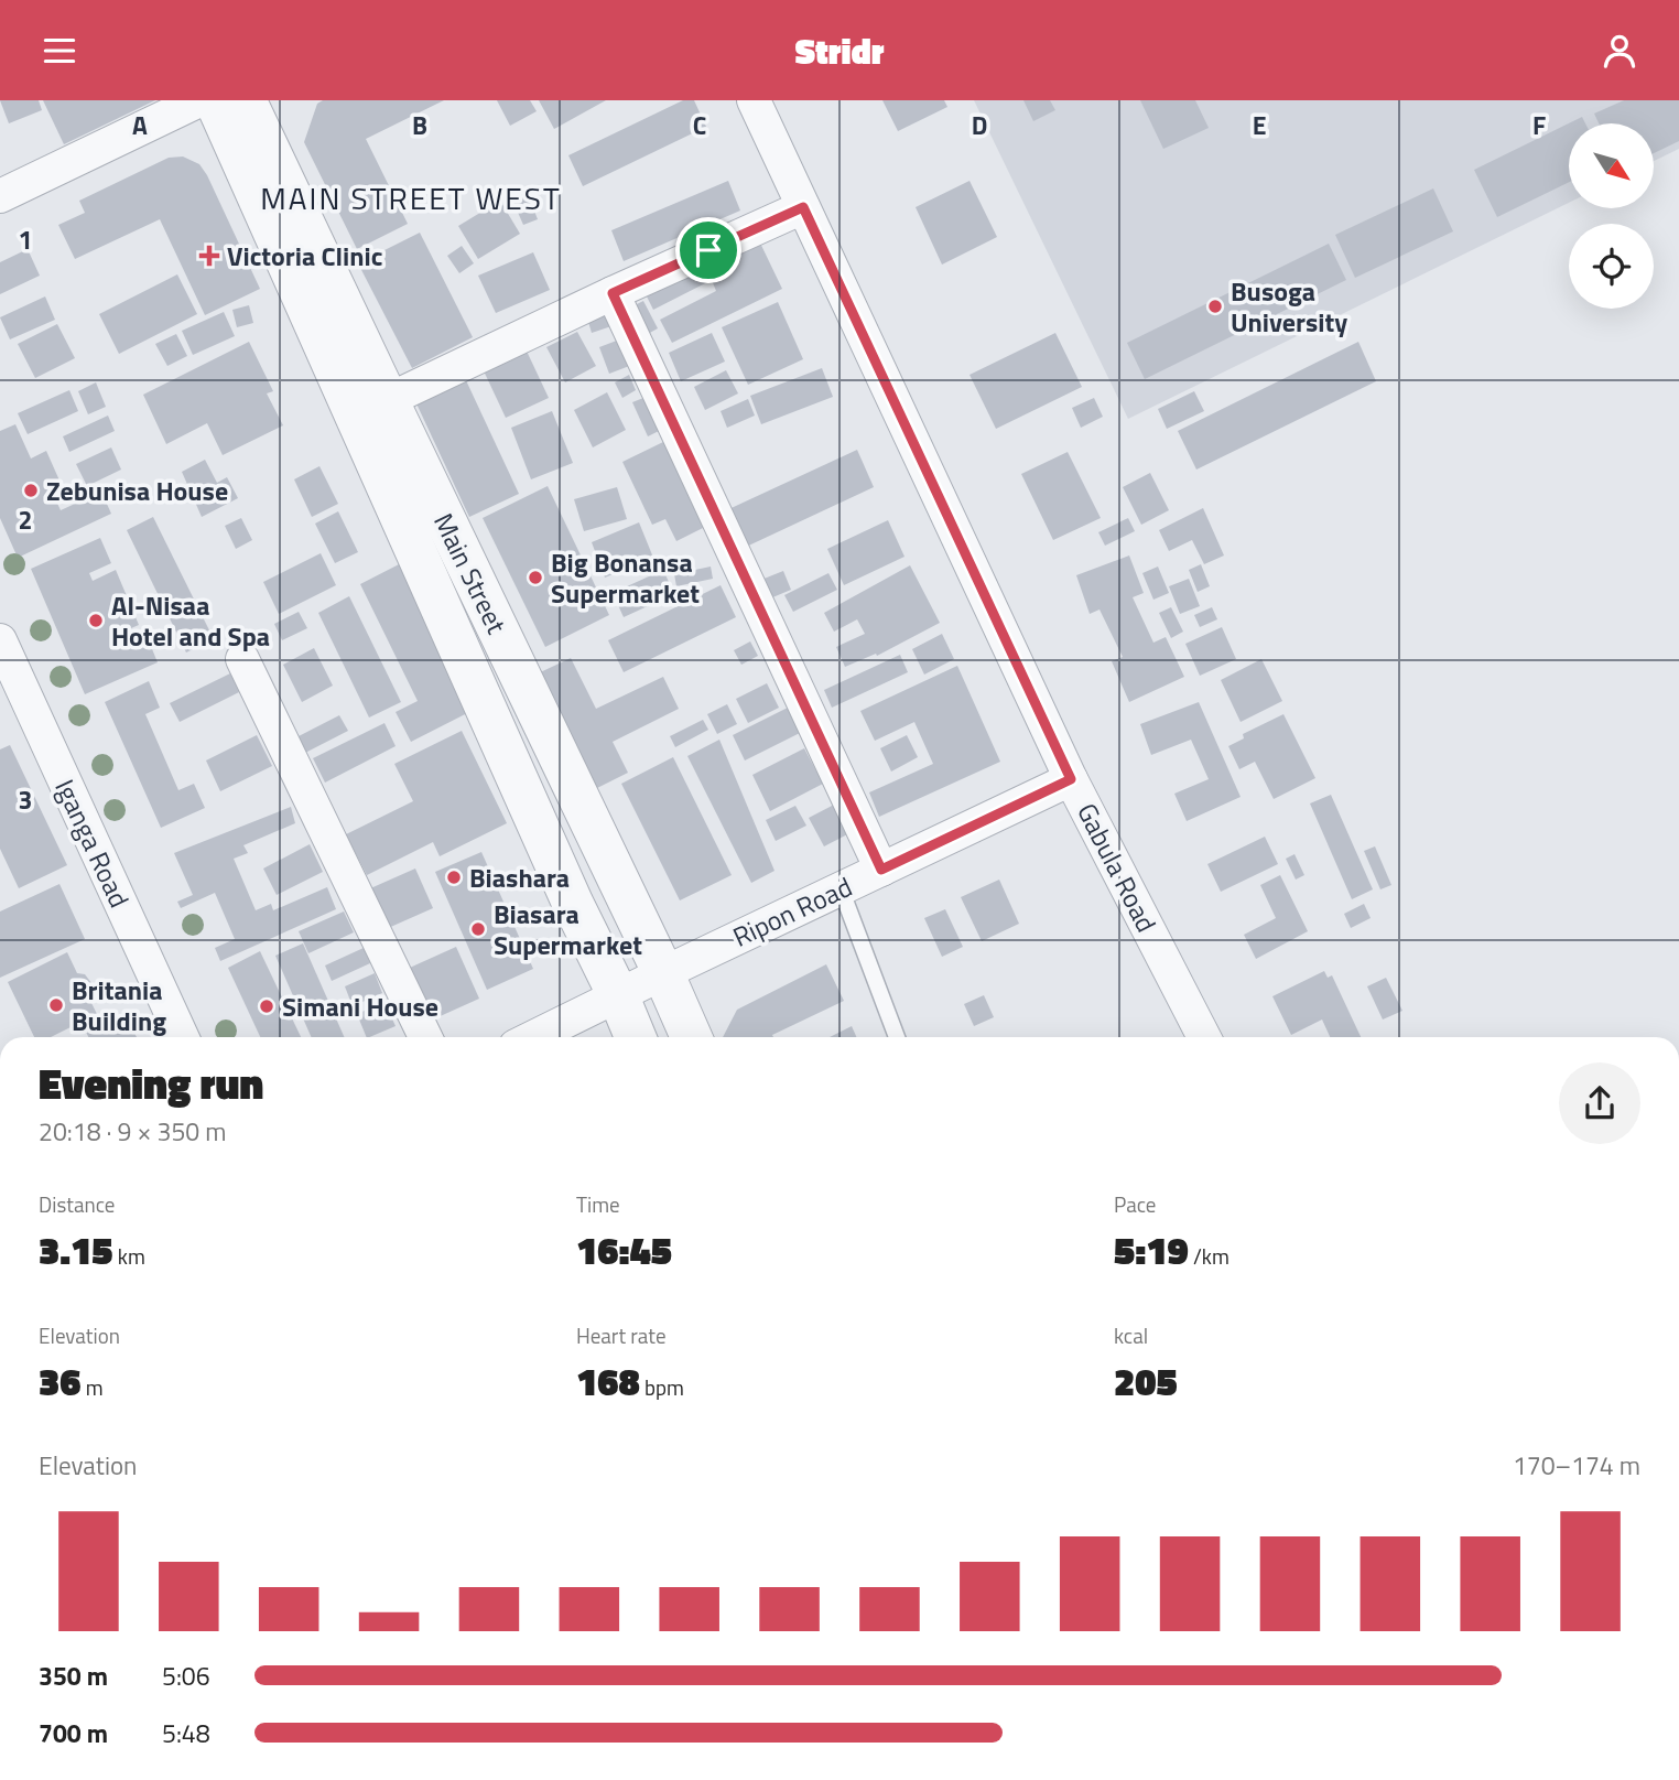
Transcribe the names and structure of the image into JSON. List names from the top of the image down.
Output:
{
  "streets": {
    "street": [
      "Main Street",
      "Iganga Road",
      "Gabula Road",
      "Ripon Road"
    ]
  },
  "crossings": [
    ["Main Street", "Ripon Road"],
    ["Gabula Road", "Ripon Road"]
  ],
  "districts": ["MAIN STREET WEST"],
  "places": {
    "health": ["Victoria Clinic"],
    "other": [
      "Busoga University",
      "Zebunisa House",
      "Big Bonansa Supermarket",
      "Al-Nisaa Hotel and Spa",
      "Biashara",
      "Biasara Supermarket",
      "Britania Building",
      "Simani House"
    ]
  },
  "north": "bottom right",
  "page": {
    "header": "Stridr",
    "heading": ["Evening run", "20:18 · 9 × 350 m"],
    "stats": [
      ["Distance", "3.15 km"],
      ["Time", "16:45"],
      ["Pace", "5:19 /km"],
      ["Elevation", "36 m"],
      ["Heart rate", "168 bpm"],
      ["kcal", "205"]
    ],
    "chart": ["Elevation", "170–174 m"],
    "list": [
      {
        "name": "350 m",
        "note": "5:06"
      },
      {
        "name": "700 m",
        "note": "5:48"
      }
    ]
  },
  "grid": {
    "columns": [
      "A",
      "B",
      "C",
      "D",
      "E",
      "F"
    ],
    "rows": ["1", "2", "3"]
  }
}
